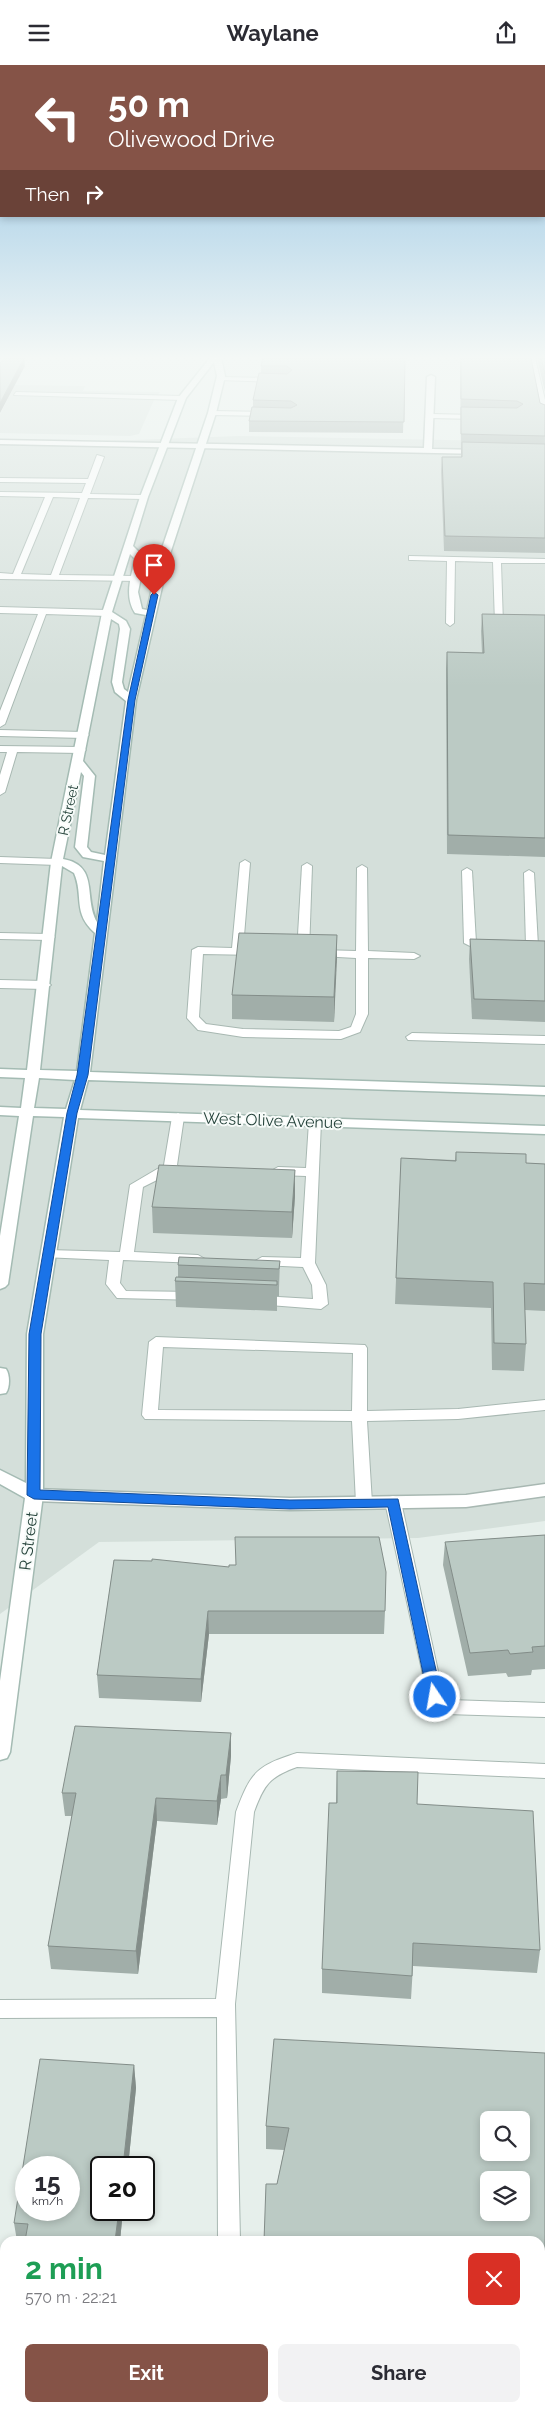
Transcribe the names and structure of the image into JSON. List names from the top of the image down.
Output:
{
  "streets": {
    "street": ["R Street", "West Olive Avenue"]
  },
  "crossings": [
    ["R Street", "West Olive Avenue"]
  ],
  "page": {
    "header": "Waylane",
    "turn": ["50 m", "Olivewood Drive"],
    "then": "Then",
    "speed": "15 km/h",
    "limit": "20",
    "heading": ["2 min", "570 m · 22:21"],
    "buttons": ["Exit", "Share"]
  }
}
